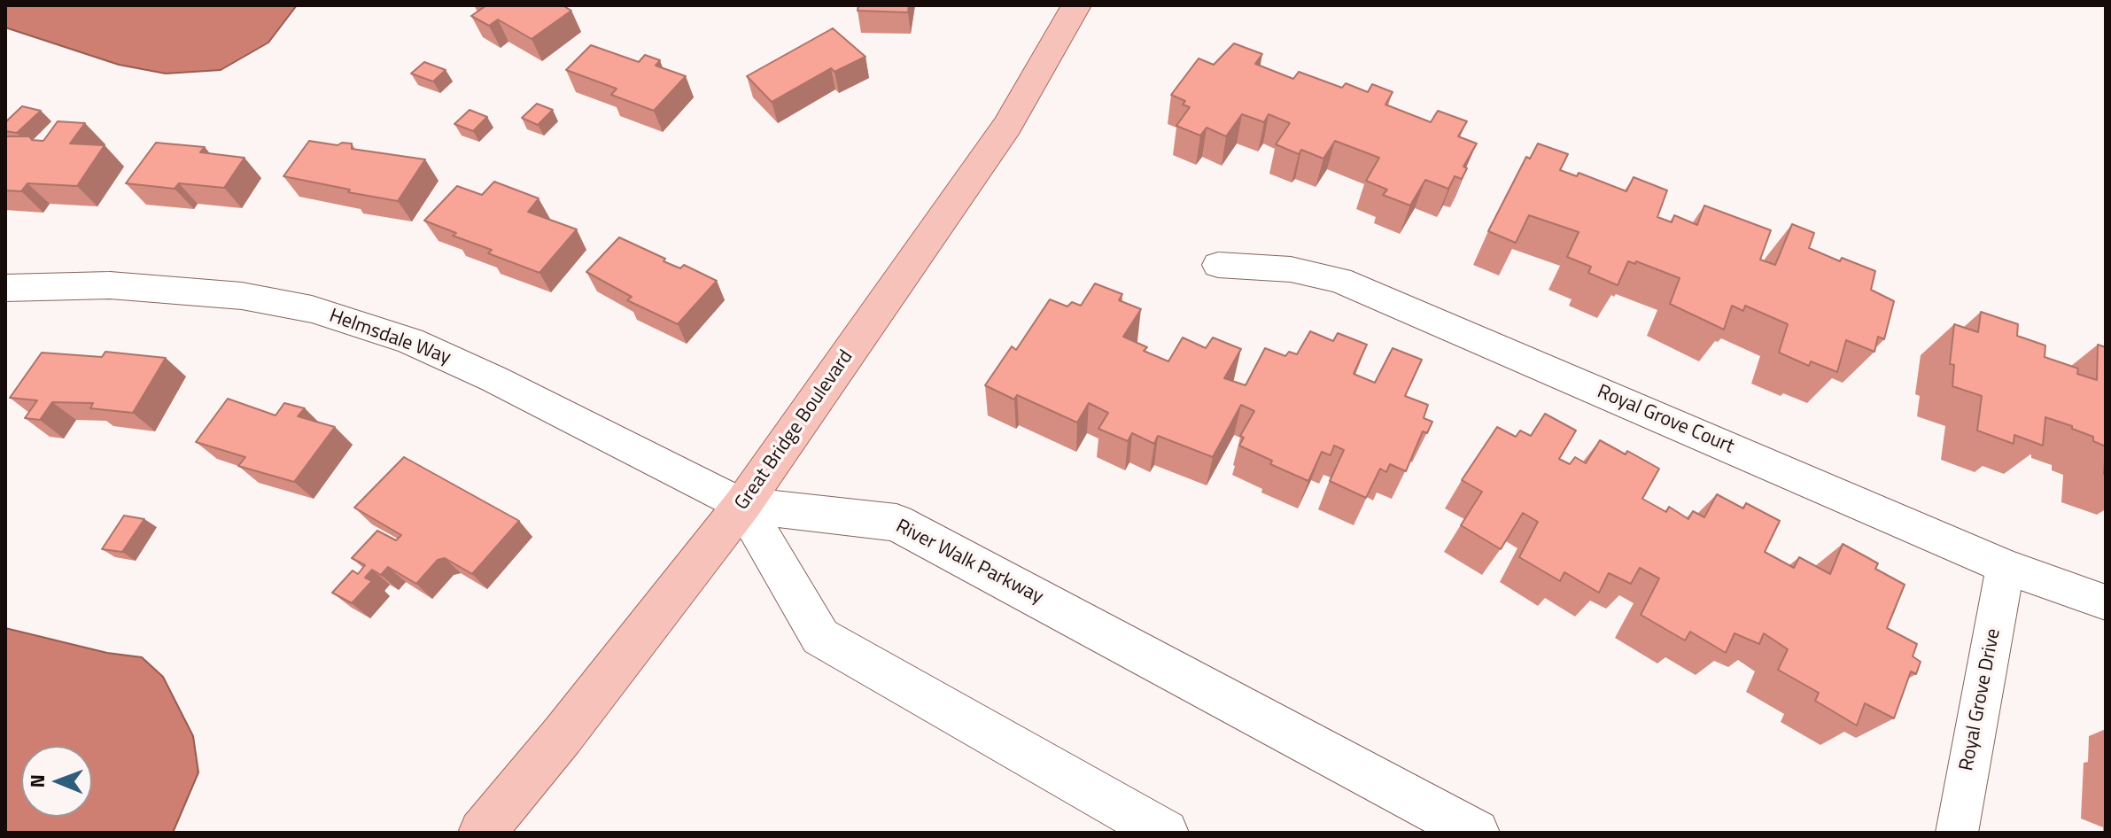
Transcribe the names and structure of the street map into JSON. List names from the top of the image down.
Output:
{
  "streets": {
    "main road": ["Great Bridge Boulevard"],
    "street": [
      "Helmsdale Way",
      "Royal Grove Court",
      "River Walk Parkway",
      "Royal Grove Drive"
    ]
  },
  "crossings": [
    ["Helmsdale Way", "Great Bridge Boulevard"],
    ["Helmsdale Way", "River Walk Parkway"],
    ["Royal Grove Court", "Royal Grove Drive"],
    ["Great Bridge Boulevard", "River Walk Parkway"]
  ],
  "north": "left"
}
